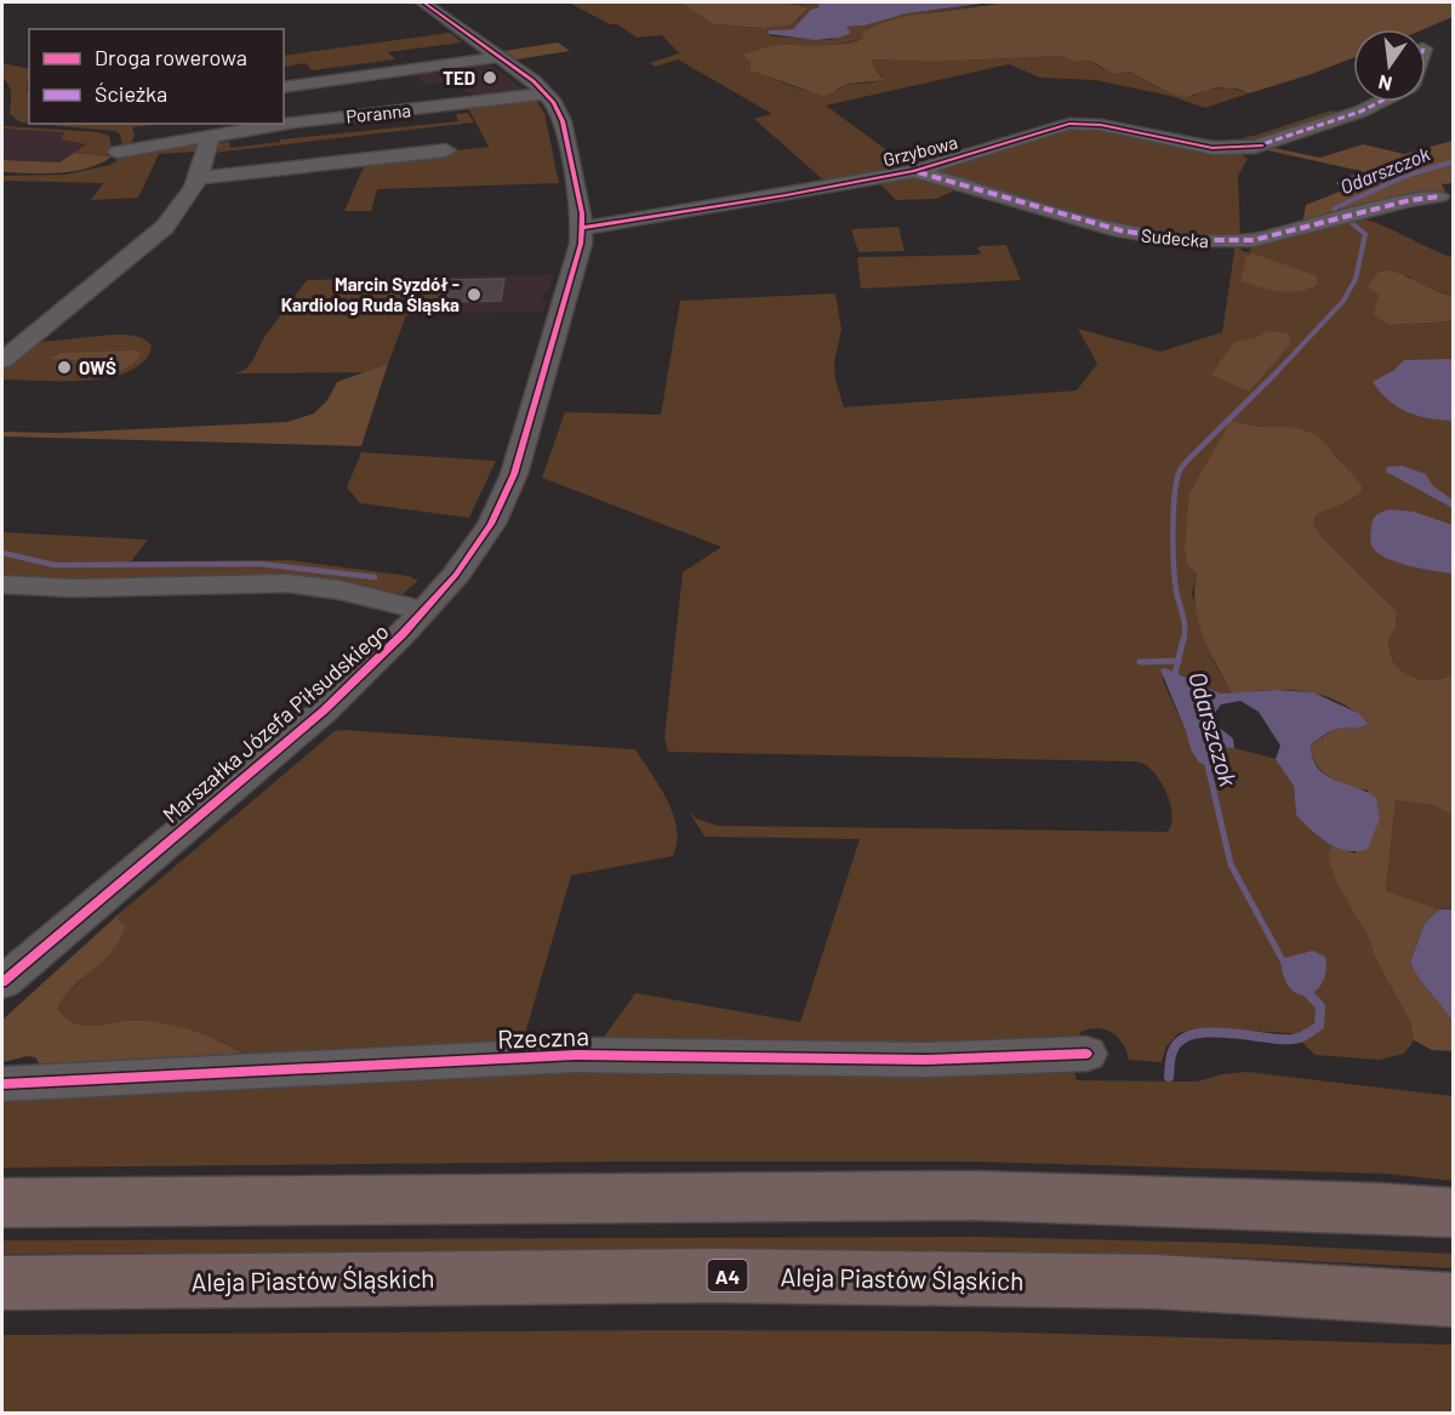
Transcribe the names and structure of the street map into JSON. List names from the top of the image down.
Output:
{
  "streets": {
    "highway": ["A4", "Aleja Piastów Śląskich"],
    "street": [
      "Poranna",
      "Grzybowa",
      "Sudecka",
      "Marszałka Józefa Piłsudskiego",
      "Rzeczna"
    ]
  },
  "crossings": [
    ["Poranna", "Marszałka Józefa Piłsudskiego"],
    ["Grzybowa", "Sudecka"],
    ["Grzybowa", "Marszałka Józefa Piłsudskiego"]
  ],
  "water": ["Odarszczok"],
  "places": ["TED", "Marcin Syzdół - Kardiolog Ruda Śląska", "OWŚ"],
  "legend": ["Droga rowerowa", "Ścieżka"],
  "north": "bottom"
}
